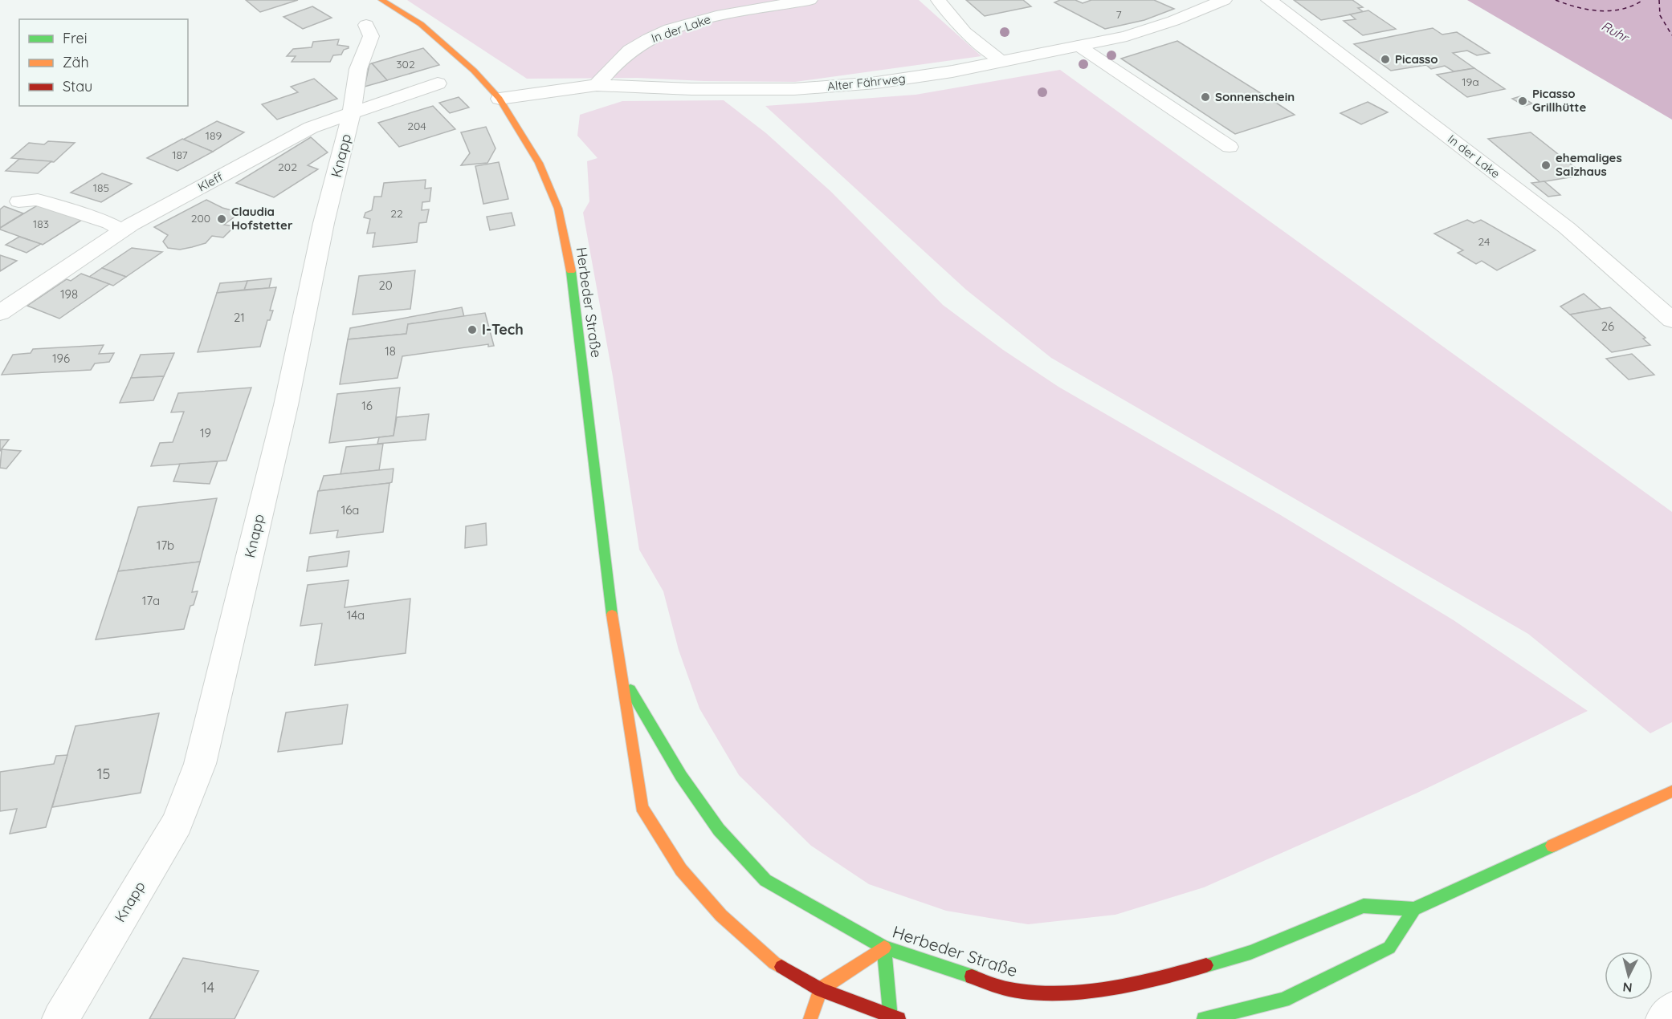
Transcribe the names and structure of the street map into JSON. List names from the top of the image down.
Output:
{
  "streets": {
    "main road": ["Herbeder Straße"],
    "street": [
      "In der Lake",
      "Alter Fährweg",
      "Knapp",
      "Kleff"
    ]
  },
  "crossings": [
    ["In der Lake", "Alter Fährweg"],
    ["Alter Fährweg", "Herbeder Straße"],
    ["Knapp", "Kleff"]
  ],
  "water": ["Ruhr"],
  "places": [
    "Picasso",
    "Sonnenschein",
    "Picasso Grillhütte",
    "ehemaliges Salzhaus",
    "Claudia Hofstetter",
    "I-Tech"
  ],
  "house_numbers": [
    "7",
    "302",
    "19a",
    "204",
    "189",
    "187",
    "202",
    "185",
    "22",
    "200",
    "183",
    "24",
    "20",
    "198",
    "21",
    "26",
    "18",
    "196",
    "16",
    "19",
    "16a",
    "17b",
    "17a",
    "14a",
    "15",
    "14"
  ],
  "legend": ["Frei", "Zäh", "Stau"],
  "north": "bottom"
}
